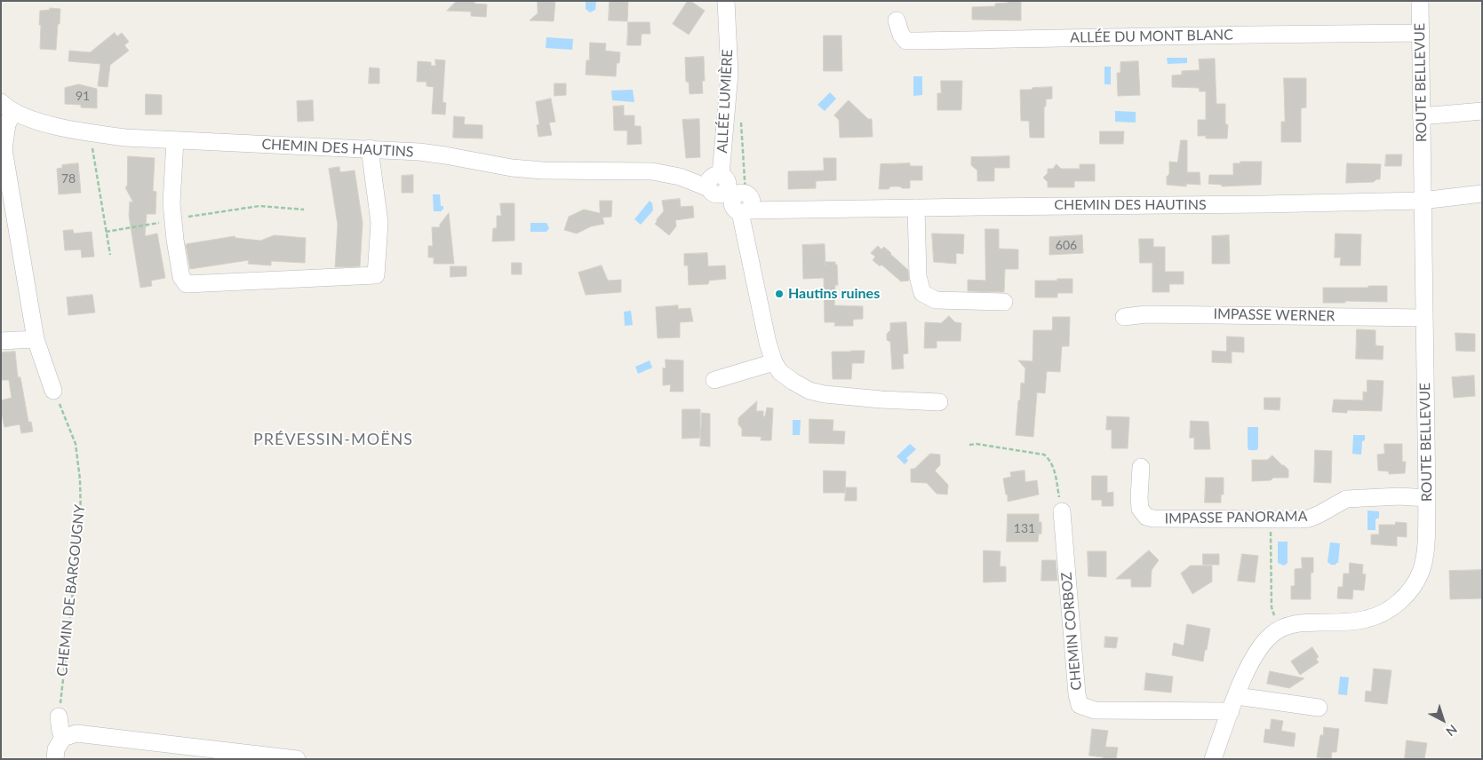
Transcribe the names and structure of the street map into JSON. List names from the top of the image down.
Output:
{
  "streets": {
    "street": [
      "ALLÉE DU MONT BLANC",
      "ROUTE BELLEVUE",
      "ALLÉE LUMIÈRE",
      "CHEMIN DES HAUTINS",
      "IMPASSE WERNER",
      "IMPASSE PANORAMA",
      "CHEMIN CORBOZ"
    ],
    "path": ["CHEMIN DE BARGOUGNY"]
  },
  "crossings": [
    ["ALLÉE DU MONT BLANC", "ROUTE BELLEVUE"],
    ["ROUTE BELLEVUE", "CHEMIN DES HAUTINS"],
    ["ROUTE BELLEVUE", "IMPASSE WERNER"],
    ["ROUTE BELLEVUE", "IMPASSE PANORAMA"],
    ["ROUTE BELLEVUE", "CHEMIN CORBOZ"],
    ["ALLÉE LUMIÈRE", "CHEMIN DES HAUTINS"]
  ],
  "districts": ["PRÉVESSIN-MOËNS"],
  "places": ["Hautins ruines"],
  "house_numbers": [
    "91",
    "78",
    "606",
    "131"
  ],
  "north": "bottom right"
}
